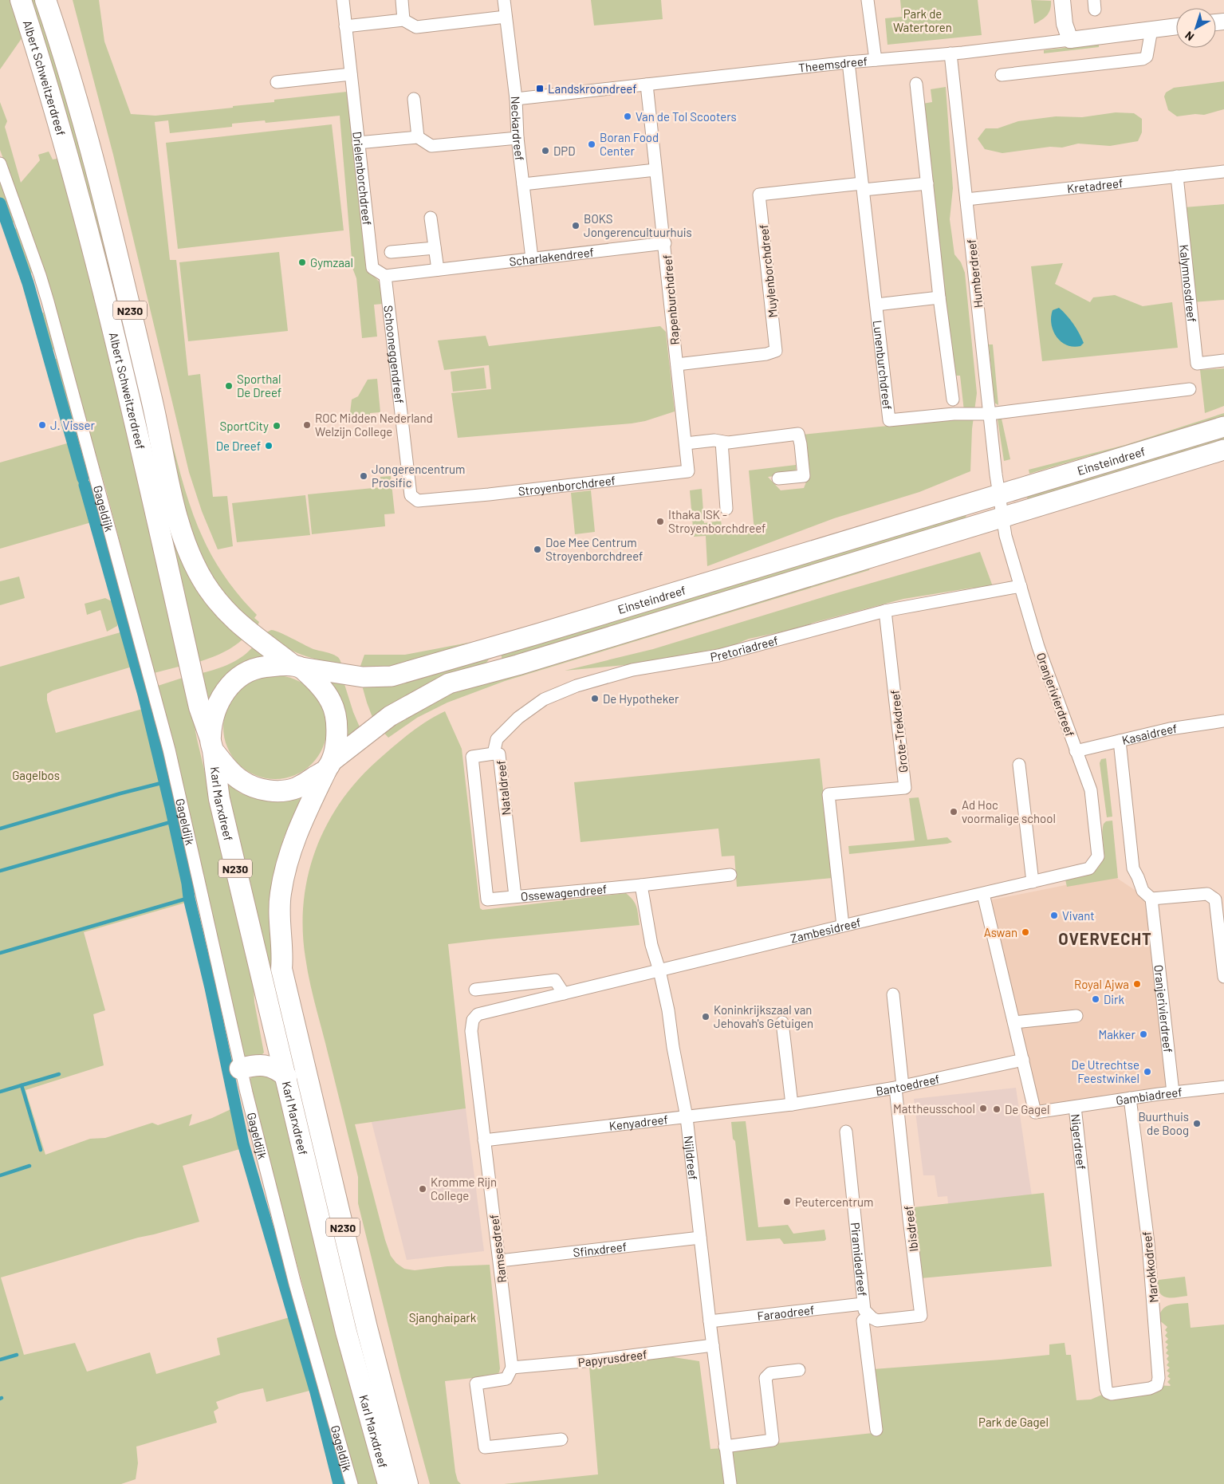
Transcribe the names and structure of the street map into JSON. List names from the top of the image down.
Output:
{
  "streets": {
    "highway": ["Albert Schweitzerdreef", "N230", "Karl Marxdreef"],
    "main road": ["Einsteindreef"],
    "street": [
      "Theemsdreef",
      "Neckardreef",
      "Drielenborchdreef",
      "Kretadreef",
      "Scharlakendreef",
      "Muylenborchdreef",
      "Humberdreef",
      "Kalymnosdreef",
      "Rapenburchdreef",
      "Schooneggendreef",
      "Lunenburchdreef",
      "Stroyenborchdreef",
      "Gageldijk",
      "Pretoriadreef",
      "Oranjerivierdreef",
      "Grote-Trekdreef",
      "Kasaidreef",
      "Nataldreef",
      "Ossewagendreef",
      "Zambesidreef",
      "Bantoedreef",
      "Gambiadreef",
      "Kenyadreef",
      "Nigerdreef",
      "Nijldreef",
      "Ibisdreef",
      "Ramsesdreef",
      "Sfinxdreef",
      "Piramidedreef",
      "Marokkodreef",
      "Faraodreef",
      "Papyrusdreef"
    ]
  },
  "crossings": [
    ["Theemsdreef", "Neckardreef"],
    ["Theemsdreef", "Humberdreef"],
    ["Theemsdreef", "Rapenburchdreef"],
    ["Theemsdreef", "Lunenburchdreef"],
    ["Albert Schweitzerdreef", "N230"],
    ["Albert Schweitzerdreef", "Einsteindreef"],
    ["Albert Schweitzerdreef", "Karl Marxdreef"],
    ["Neckardreef", "Scharlakendreef"],
    ["Drielenborchdreef", "Scharlakendreef"],
    ["Drielenborchdreef", "Schooneggendreef"],
    ["Kretadreef", "Humberdreef"],
    ["Kretadreef", "Kalymnosdreef"],
    ["Scharlakendreef", "Rapenburchdreef"],
    ["Scharlakendreef", "Schooneggendreef"],
    ["Muylenborchdreef", "Rapenburchdreef"],
    ["Muylenborchdreef", "Lunenburchdreef"],
    ["Humberdreef", "Lunenburchdreef"],
    ["Humberdreef", "Einsteindreef"],
    ["Rapenburchdreef", "Stroyenborchdreef"],
    ["N230", "Einsteindreef"],
    ["N230", "Karl Marxdreef"],
    ["Schooneggendreef", "Stroyenborchdreef"],
    ["Einsteindreef", "Oranjerivierdreef"],
    ["Einsteindreef", "Karl Marxdreef"],
    ["Pretoriadreef", "Oranjerivierdreef"],
    ["Pretoriadreef", "Grote-Trekdreef"],
    ["Pretoriadreef", "Nataldreef"],
    ["Oranjerivierdreef", "Kasaidreef"],
    ["Oranjerivierdreef", "Zambesidreef"],
    ["Oranjerivierdreef", "Gambiadreef"],
    ["Grote-Trekdreef", "Zambesidreef"],
    ["Nataldreef", "Ossewagendreef"],
    ["Zambesidreef", "Nigerdreef"],
    ["Zambesidreef", "Nijldreef"],
    ["Zambesidreef", "Ramsesdreef"],
    ["Bantoedreef", "Kenyadreef"],
    ["Bantoedreef", "Nigerdreef"],
    ["Bantoedreef", "Ibisdreef"],
    ["Gambiadreef", "Nigerdreef"],
    ["Gambiadreef", "Marokkodreef"],
    ["Kenyadreef", "Nijldreef"],
    ["Kenyadreef", "Ramsesdreef"],
    ["Nigerdreef", "Marokkodreef"],
    ["Nijldreef", "Sfinxdreef"],
    ["Nijldreef", "Faraodreef"],
    ["Nijldreef", "Papyrusdreef"],
    ["Ibisdreef", "Piramidedreef"],
    ["Ibisdreef", "Faraodreef"],
    ["Ramsesdreef", "Sfinxdreef"],
    ["Ramsesdreef", "Papyrusdreef"],
    ["Piramidedreef", "Faraodreef"]
  ],
  "districts": ["OVERVECHT"],
  "parks": [
    "Park de Watertoren",
    "Gagelbos",
    "Sjanghaipark",
    "Park de Gagel"
  ],
  "places": {
    "transit": ["Landskroondreef"],
    "other": [
      "Van de Tol Scooters",
      "Boran Food Center",
      "DPD",
      "BOKS Jongerencultuurhuis",
      "Gymzaal",
      "Sporthal De Dreef",
      "J. Visser",
      "ROC Midden Nederland Welzijn College",
      "SportCity",
      "De Dreef",
      "Jongerencentrum Prosific",
      "Ithaka ISK - Stroyenborchdreef",
      "Doe Mee Centrum Stroyenborchdreef",
      "De Hypotheker",
      "Ad Hoc voormalige school",
      "Vivant",
      "Aswan",
      "Royal Ajwa",
      "Dirk",
      "Koninkrijkszaal van Jehovah's Getuigen",
      "Makker",
      "De Utrechtse Feestwinkel",
      "Mattheusschool",
      "De Gagel",
      "Buurthuis de Boog",
      "Kromme Rijn College",
      "Peutercentrum"
    ]
  },
  "north": "bottom left"
}
